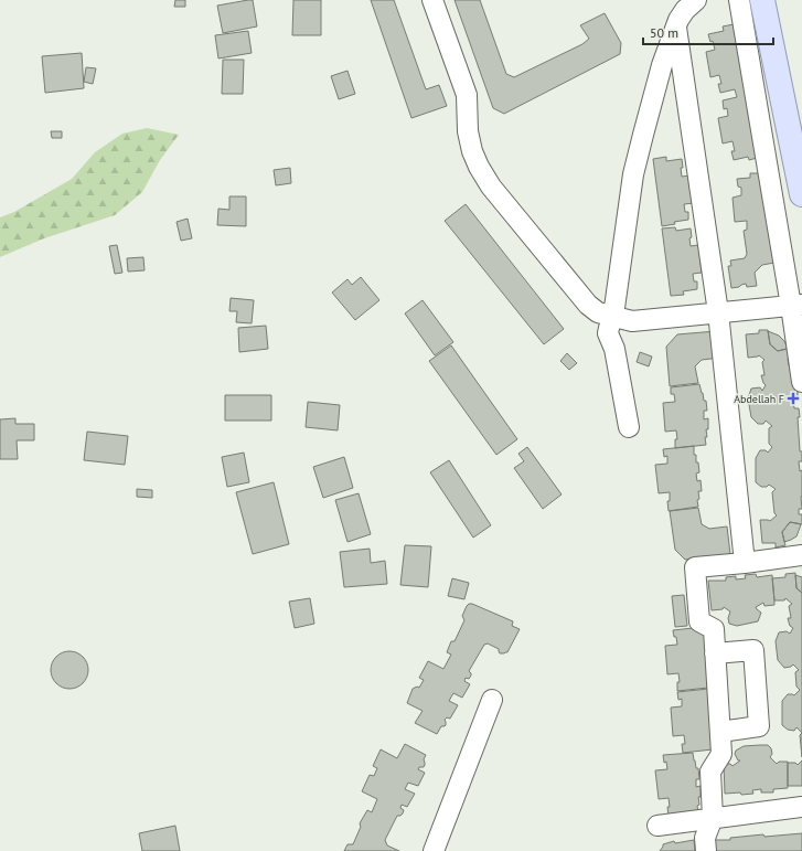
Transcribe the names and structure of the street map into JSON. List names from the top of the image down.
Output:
{
  "places": {
    "health": ["Abdellah F"]
  },
  "scale_bar": "50 m"
}
